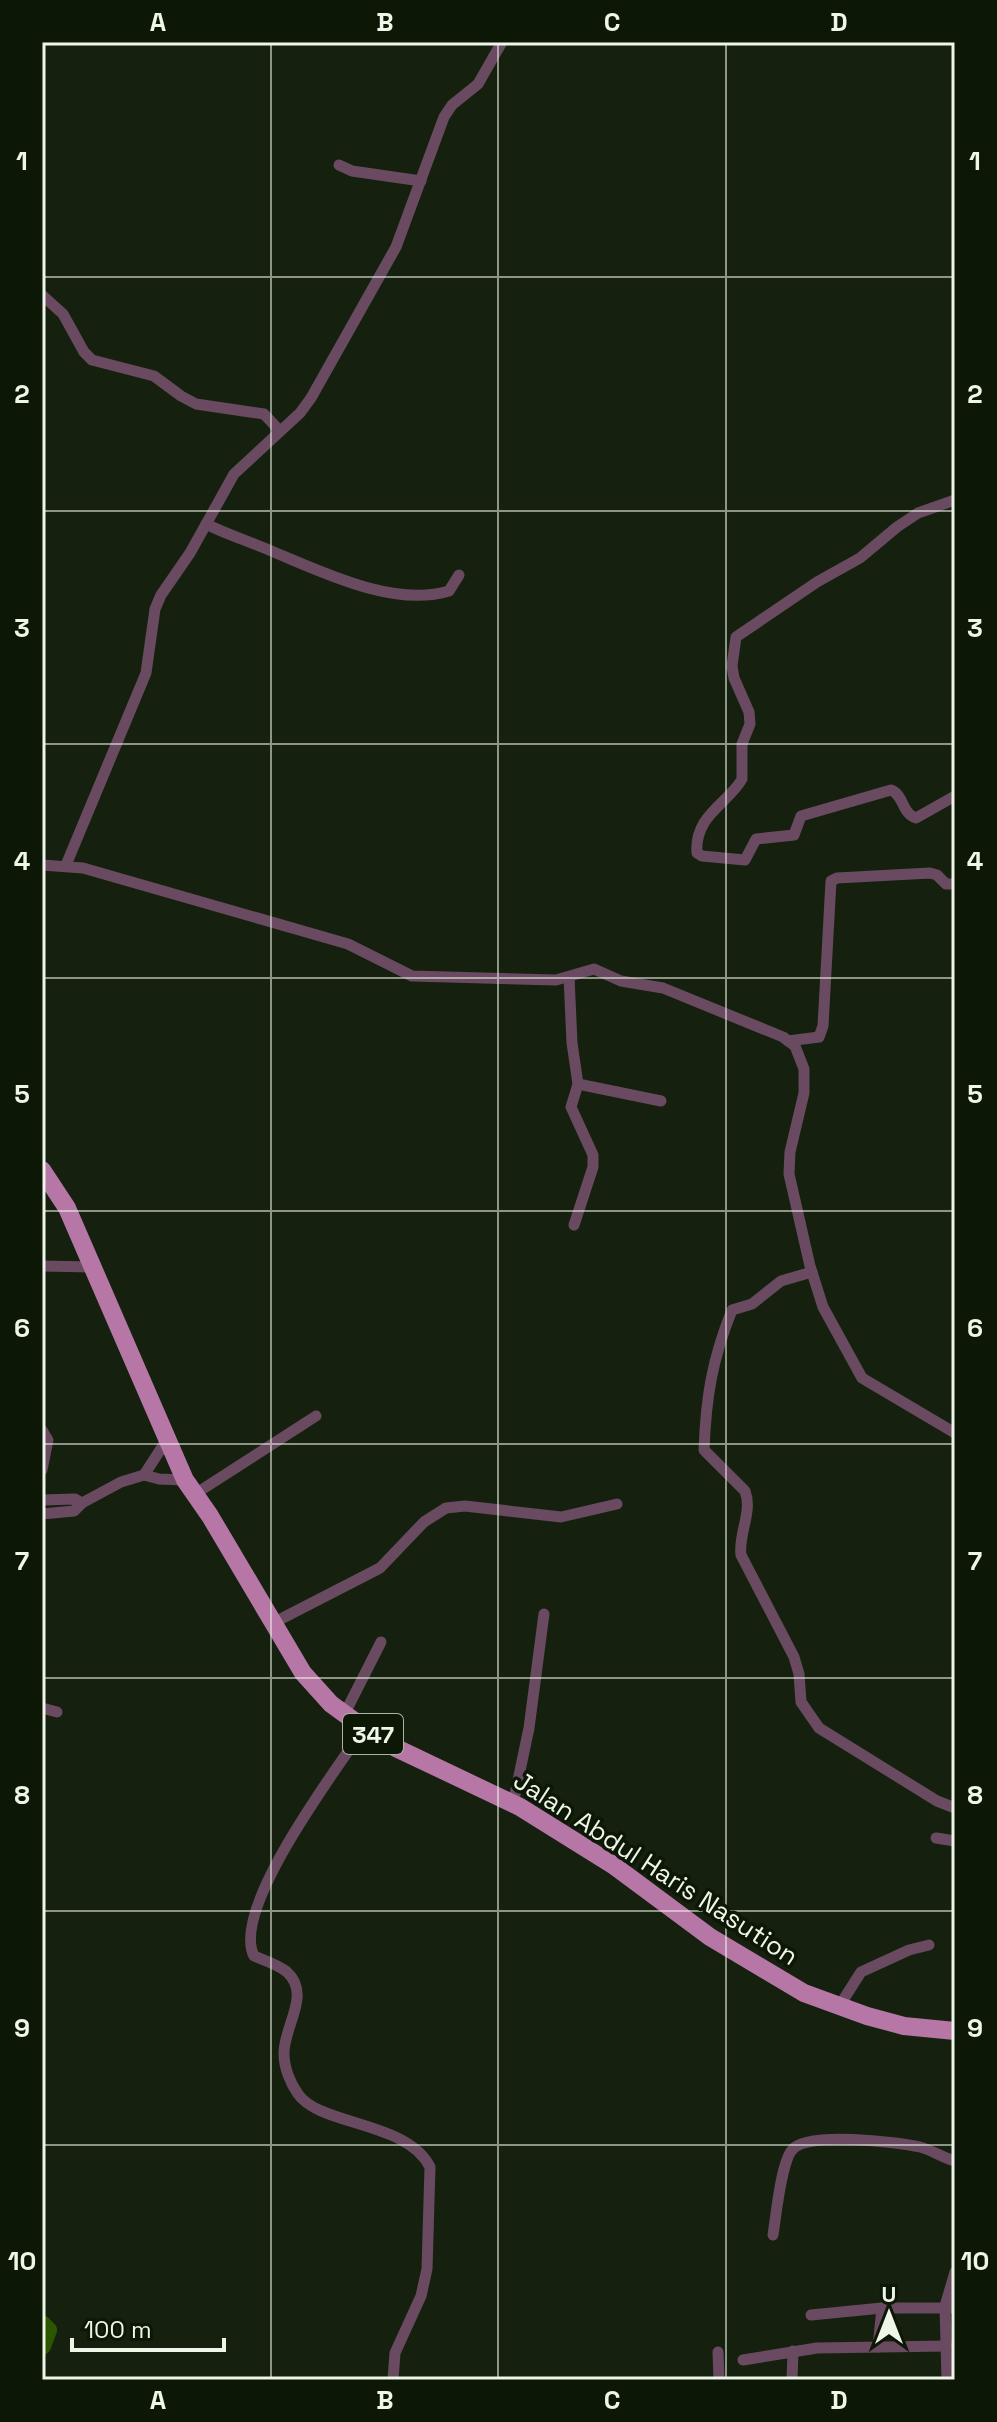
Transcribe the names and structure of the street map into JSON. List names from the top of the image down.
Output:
{
  "streets": {
    "main road": ["347", "Jalan Abdul Haris Nasution"]
  },
  "scale_bar": "100 m",
  "north": "top",
  "grid": {
    "columns": [
      "A",
      "B",
      "C",
      "D"
    ],
    "rows": [
      "1",
      "2",
      "3",
      "4",
      "5",
      "6",
      "7",
      "8",
      "9",
      "10"
    ]
  }
}
